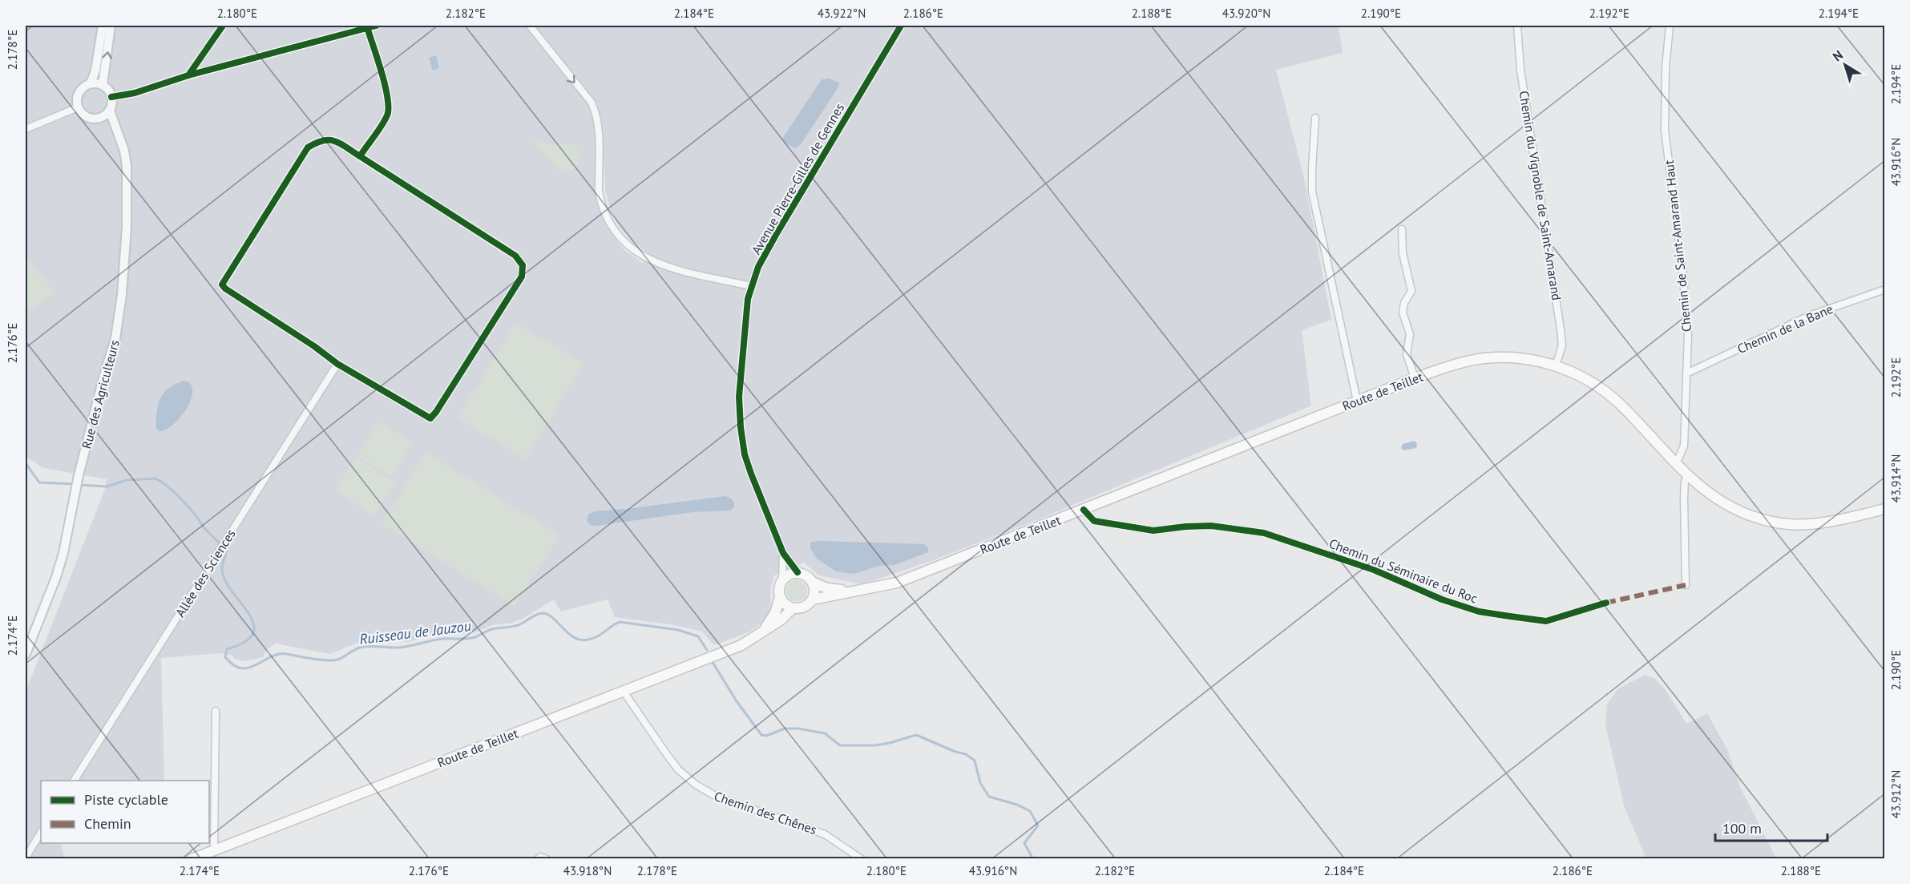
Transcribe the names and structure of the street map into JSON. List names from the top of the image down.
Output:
{
  "streets": {
    "main road": ["Route de Teillet"],
    "street": [
      "Avenue Pierre-Gilles de Gennes",
      "Chemin du Vignoble de Saint-Amarand",
      "Chemin de Saint-Amarand Haut",
      "Chemin de la Bane",
      "Rue des Agriculteurs",
      "Chemin du Séminaire du Roc",
      "Allée des Sciences",
      "Chemin des Chênes"
    ]
  },
  "crossings": [
    ["Avenue Pierre-Gilles de Gennes", "Route de Teillet"],
    ["Chemin du Vignoble de Saint-Amarand", "Route de Teillet"],
    ["Chemin de Saint-Amarand Haut", "Chemin de la Bane"],
    ["Chemin de Saint-Amarand Haut", "Route de Teillet"],
    ["Route de Teillet", "Chemin du Séminaire du Roc"],
    ["Route de Teillet", "Chemin des Chênes"]
  ],
  "water": ["Ruisseau de Jauzou"],
  "legend": ["Piste cyclable", "Chemin"],
  "scale_bar": "100 m",
  "north": "top left",
  "coordinates": [
    "2.180°E",
    "2.182°E",
    "2.184°E",
    "43.922°N",
    "2.186°E",
    "2.188°E",
    "43.920°N",
    "2.190°E",
    "2.192°E",
    "2.194°E",
    "2.178°E",
    "43.916°N",
    "2.176°E",
    "43.914°N",
    "2.174°E",
    "43.912°N",
    "43.918°N"
  ]
}
